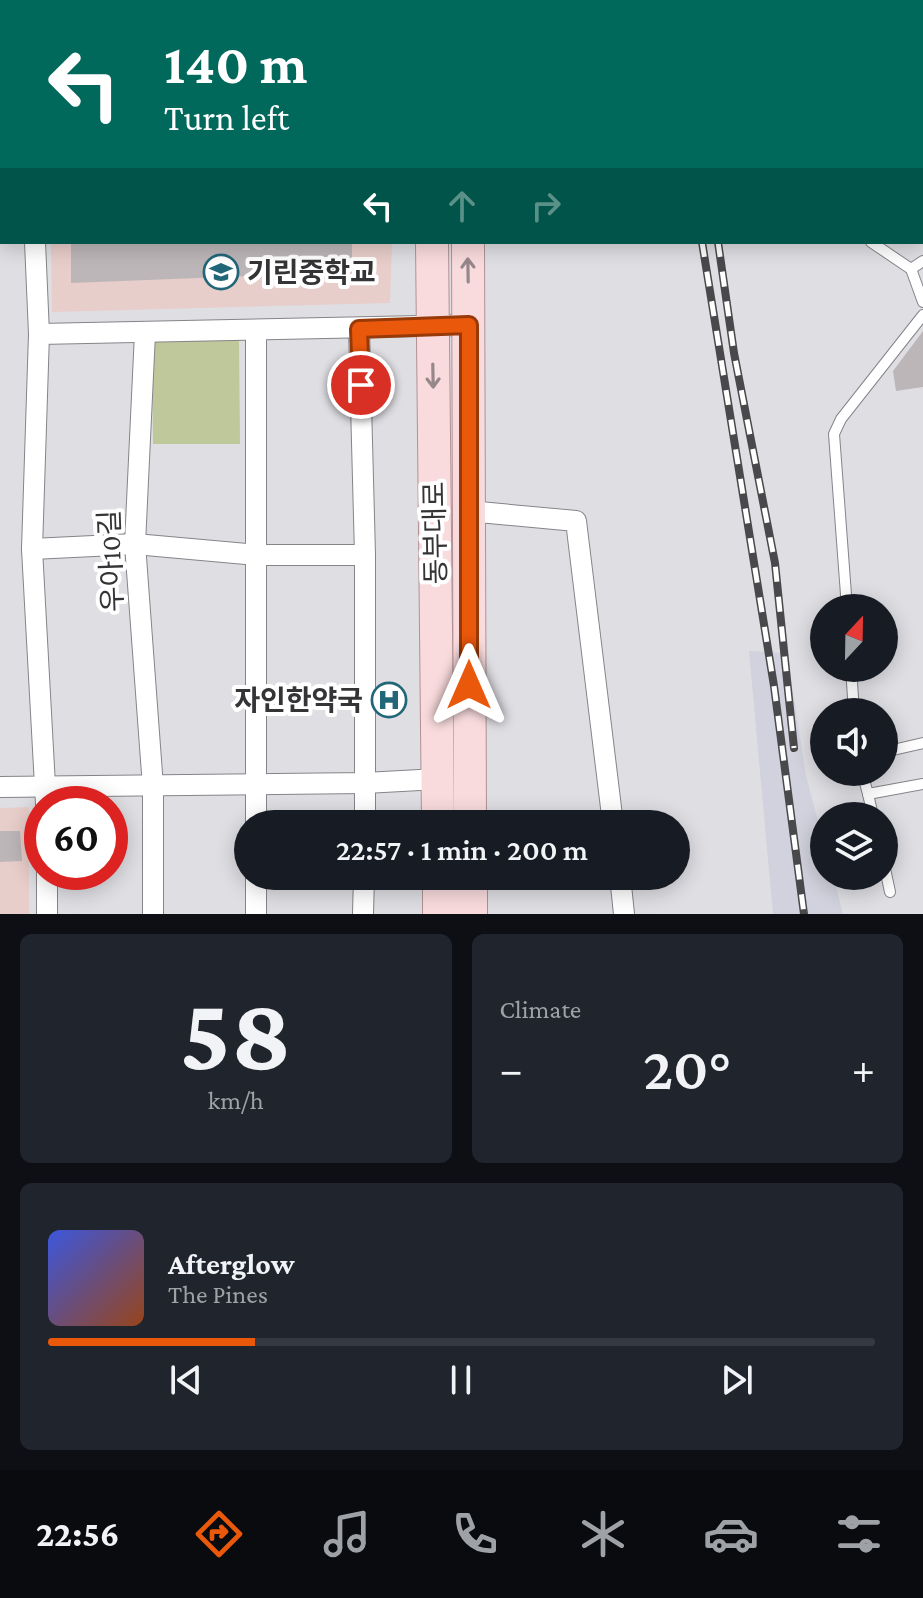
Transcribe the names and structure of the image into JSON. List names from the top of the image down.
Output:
{
  "streets": {
    "main road": ["동부대로"],
    "street": ["우아10길"]
  },
  "places": {
    "school or university": ["기린중학교"],
    "hospital": ["자인한약국"]
  },
  "north": "top",
  "page": {
    "turn": ["140 m", "Turn left"],
    "limit": "60",
    "trip": "22:57 · 1 min · 200 m",
    "tile": [
      ["58", "km/h"],
      "Climate"
    ],
    "heat": ["−", "20°", "+"],
    "song": ["Afterglow", "The Pines"],
    "tabs": "22:56"
  }
}
